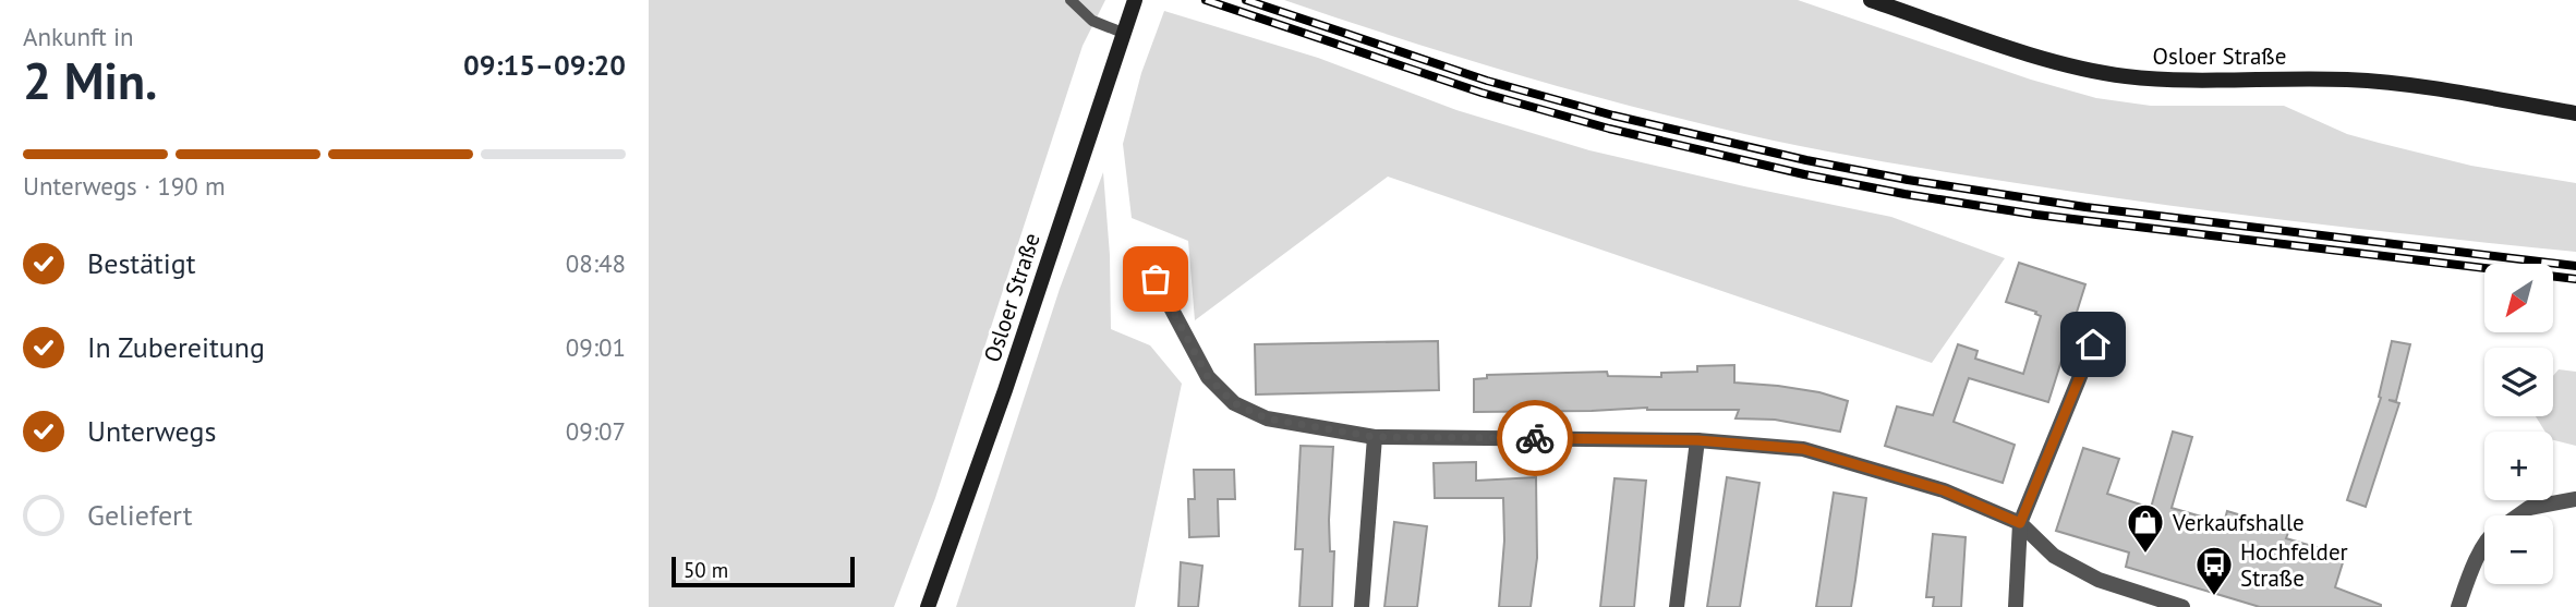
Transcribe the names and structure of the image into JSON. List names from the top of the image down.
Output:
{
  "streets": {
    "main road": ["Osloer Straße"]
  },
  "places": {
    "shop": ["Verkaufshalle"],
    "bus stop": ["Hochfelder Straße"]
  },
  "scale_bar": "50 m",
  "north": "bottom left",
  "page": {
    "heading": ["2 Min.", "Ankunft in", "09:15–09:20"],
    "bar": "Unterwegs · 190 m",
    "list": [
      ["Bestätigt", "08:48"],
      ["In Zubereitung", "09:01"],
      ["Unterwegs", "09:07"],
      "Geliefert"
    ],
    "map_buttons": ["+", "−"],
    "scale": "50 m"
  }
}
